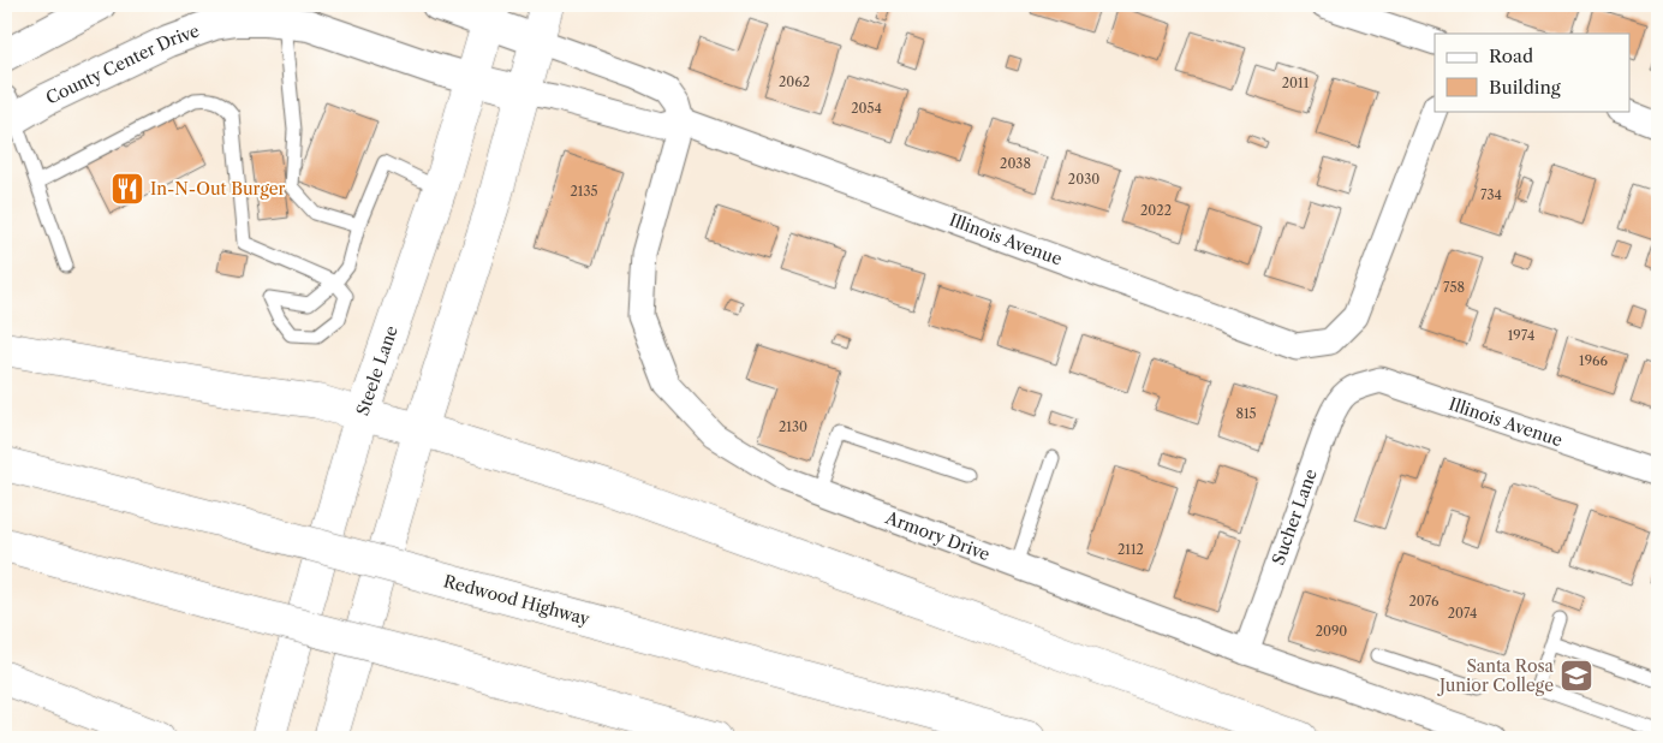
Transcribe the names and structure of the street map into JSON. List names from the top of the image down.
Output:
{
  "streets": {
    "main road": ["Steele Lane", "Redwood Highway"],
    "street": [
      "County Center Drive",
      "Illinois Avenue",
      "Sucher Lane",
      "Armory Drive"
    ]
  },
  "crossings": [
    ["County Center Drive", "Illinois Avenue"],
    ["County Center Drive", "Steele Lane"],
    ["Illinois Avenue", "Sucher Lane"],
    ["Illinois Avenue", "Armory Drive"],
    ["Sucher Lane", "Armory Drive"]
  ],
  "places": {
    "restaurant": ["In-N-Out Burger"],
    "school or university": ["Santa Rosa Junior College"]
  },
  "house_numbers": [
    "2062",
    "2011",
    "2054",
    "2038",
    "2030",
    "2135",
    "734",
    "2022",
    "758",
    "1974",
    "1966",
    "815",
    "2130",
    "2112",
    "2076",
    "2074",
    "2090"
  ],
  "legend": ["Road", "Building"]
}
